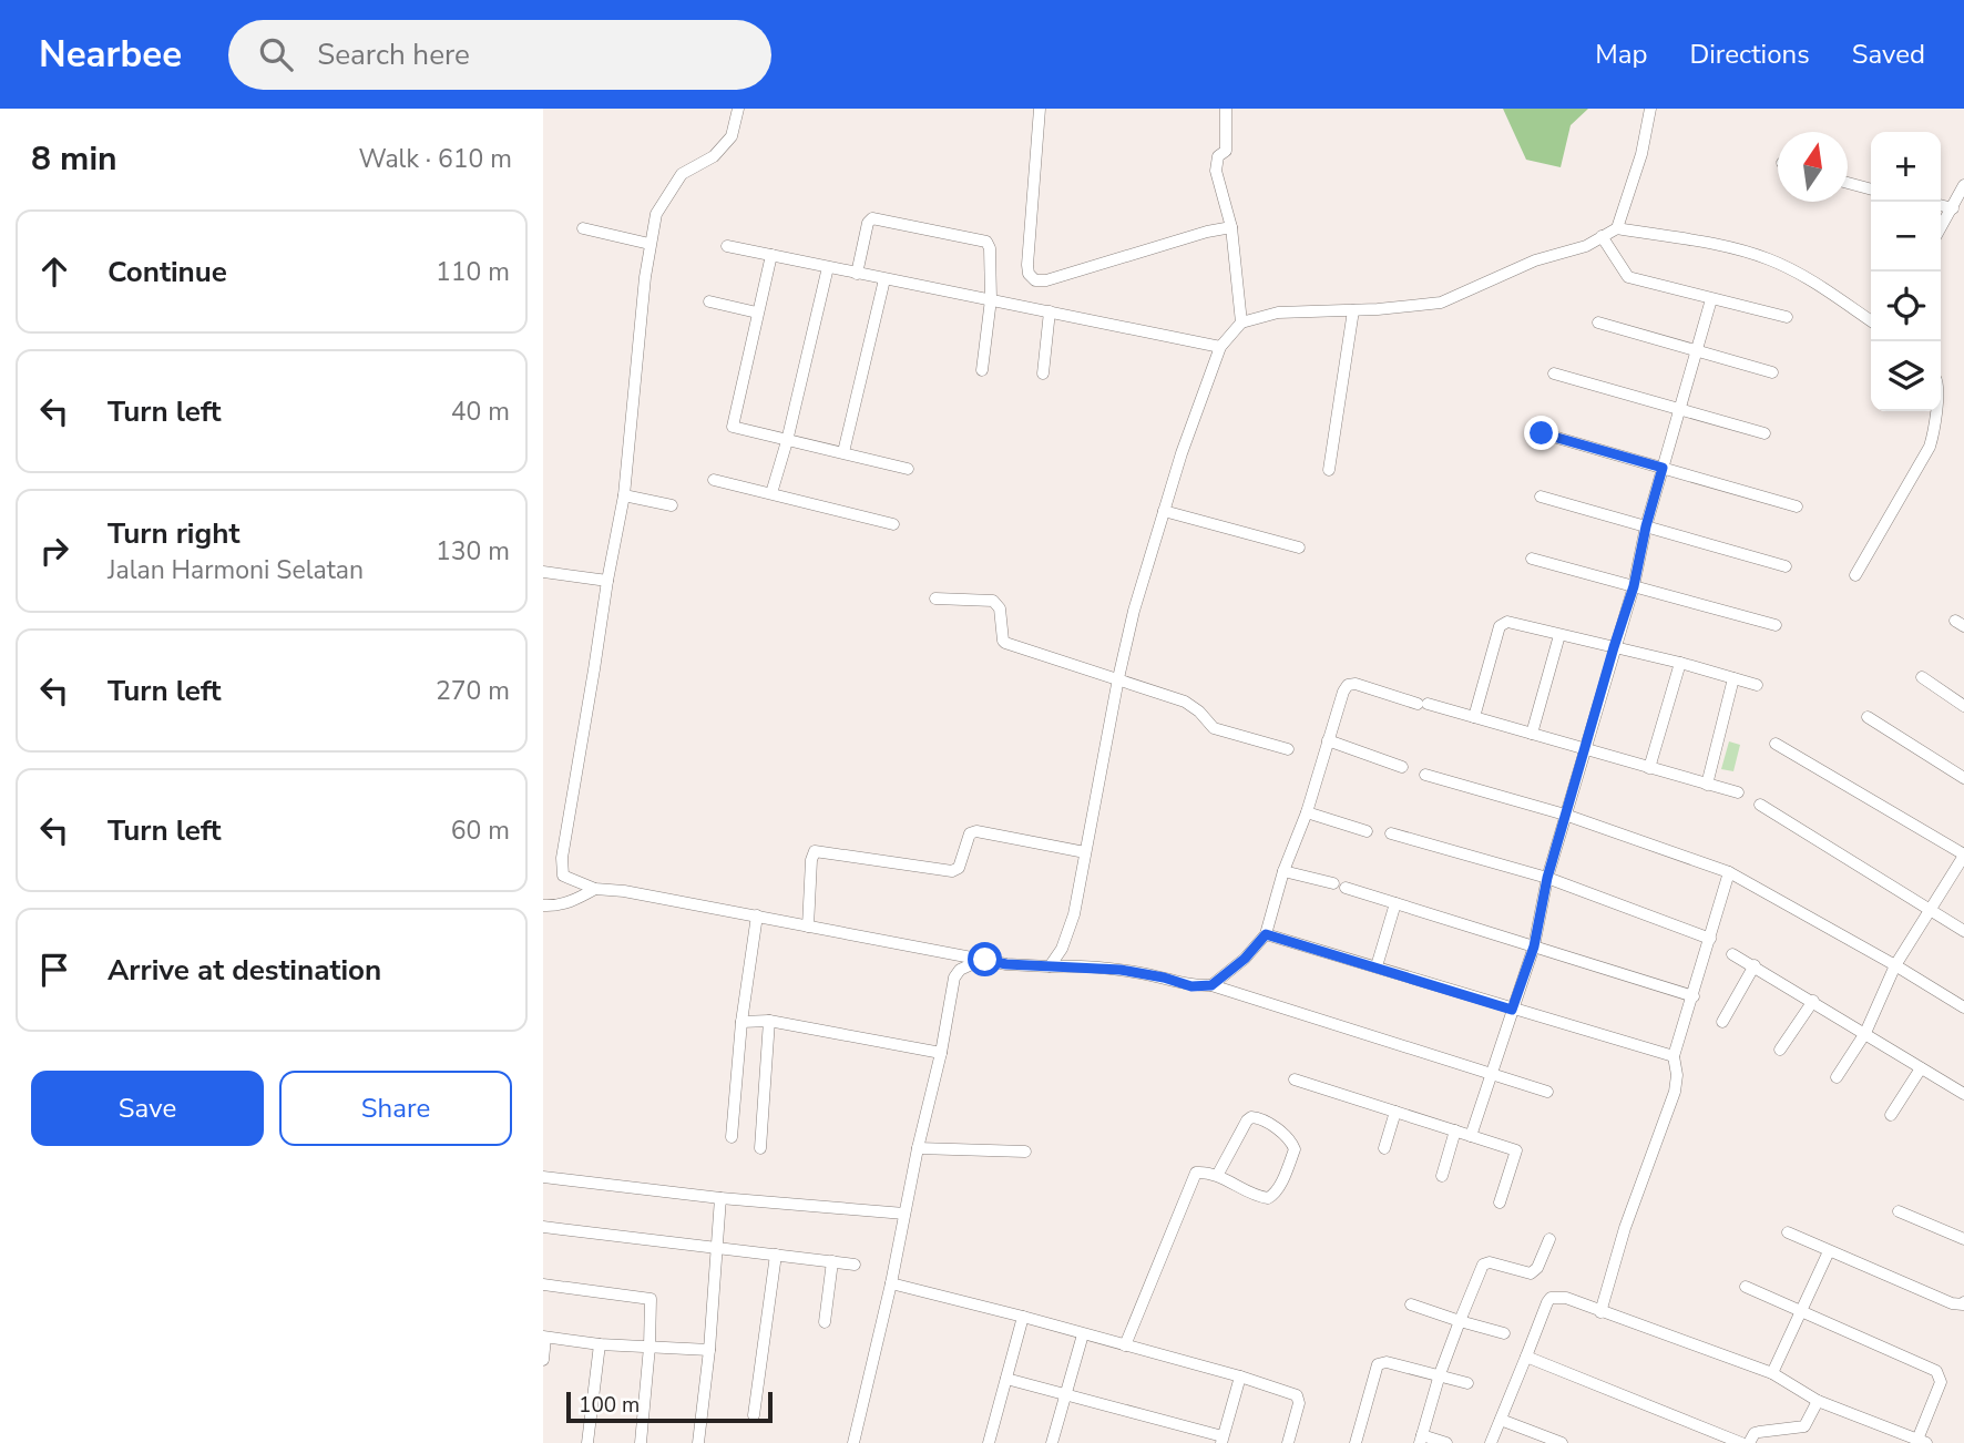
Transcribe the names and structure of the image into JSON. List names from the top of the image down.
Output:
{
  "scale_bar": "100 m",
  "north": "top",
  "page": {
    "header": "Nearbee",
    "search": "Search here",
    "nav": ["Map", "Directions", "Saved"],
    "heading": ["8 min", "Walk · 610 m"],
    "map_buttons": ["+", "−"],
    "list": [
      ["Continue", "110 m"],
      ["Turn left", "40 m"],
      ["Turn right", "Jalan Harmoni Selatan", "130 m"],
      ["Turn left", "270 m"],
      ["Turn left", "60 m"],
      "Arrive at destination"
    ],
    "buttons": ["Save", "Share"],
    "scale": "100 m"
  }
}
